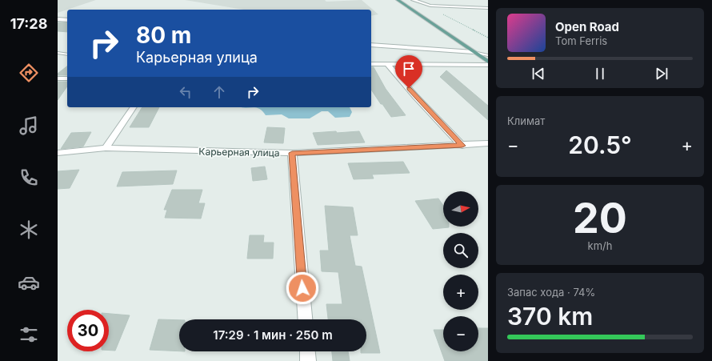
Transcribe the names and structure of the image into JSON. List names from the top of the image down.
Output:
{
  "streets": {
    "street": ["Карьерная улица"]
  },
  "north": "right",
  "page": {
    "tabs": "17:28",
    "turn": ["80 m", "Карьерная улица"],
    "song": ["Open Road", "Tom Ferris"],
    "tile": [
      "Климат",
      ["20", "km/h"],
      ["Запас хода · 74%", "370 km"]
    ],
    "heat": ["−", "20.5°", "+"],
    "map_buttons": ["+", "−"],
    "limit": "30",
    "trip": "17:29 · 1 мин · 250 m"
  }
}
